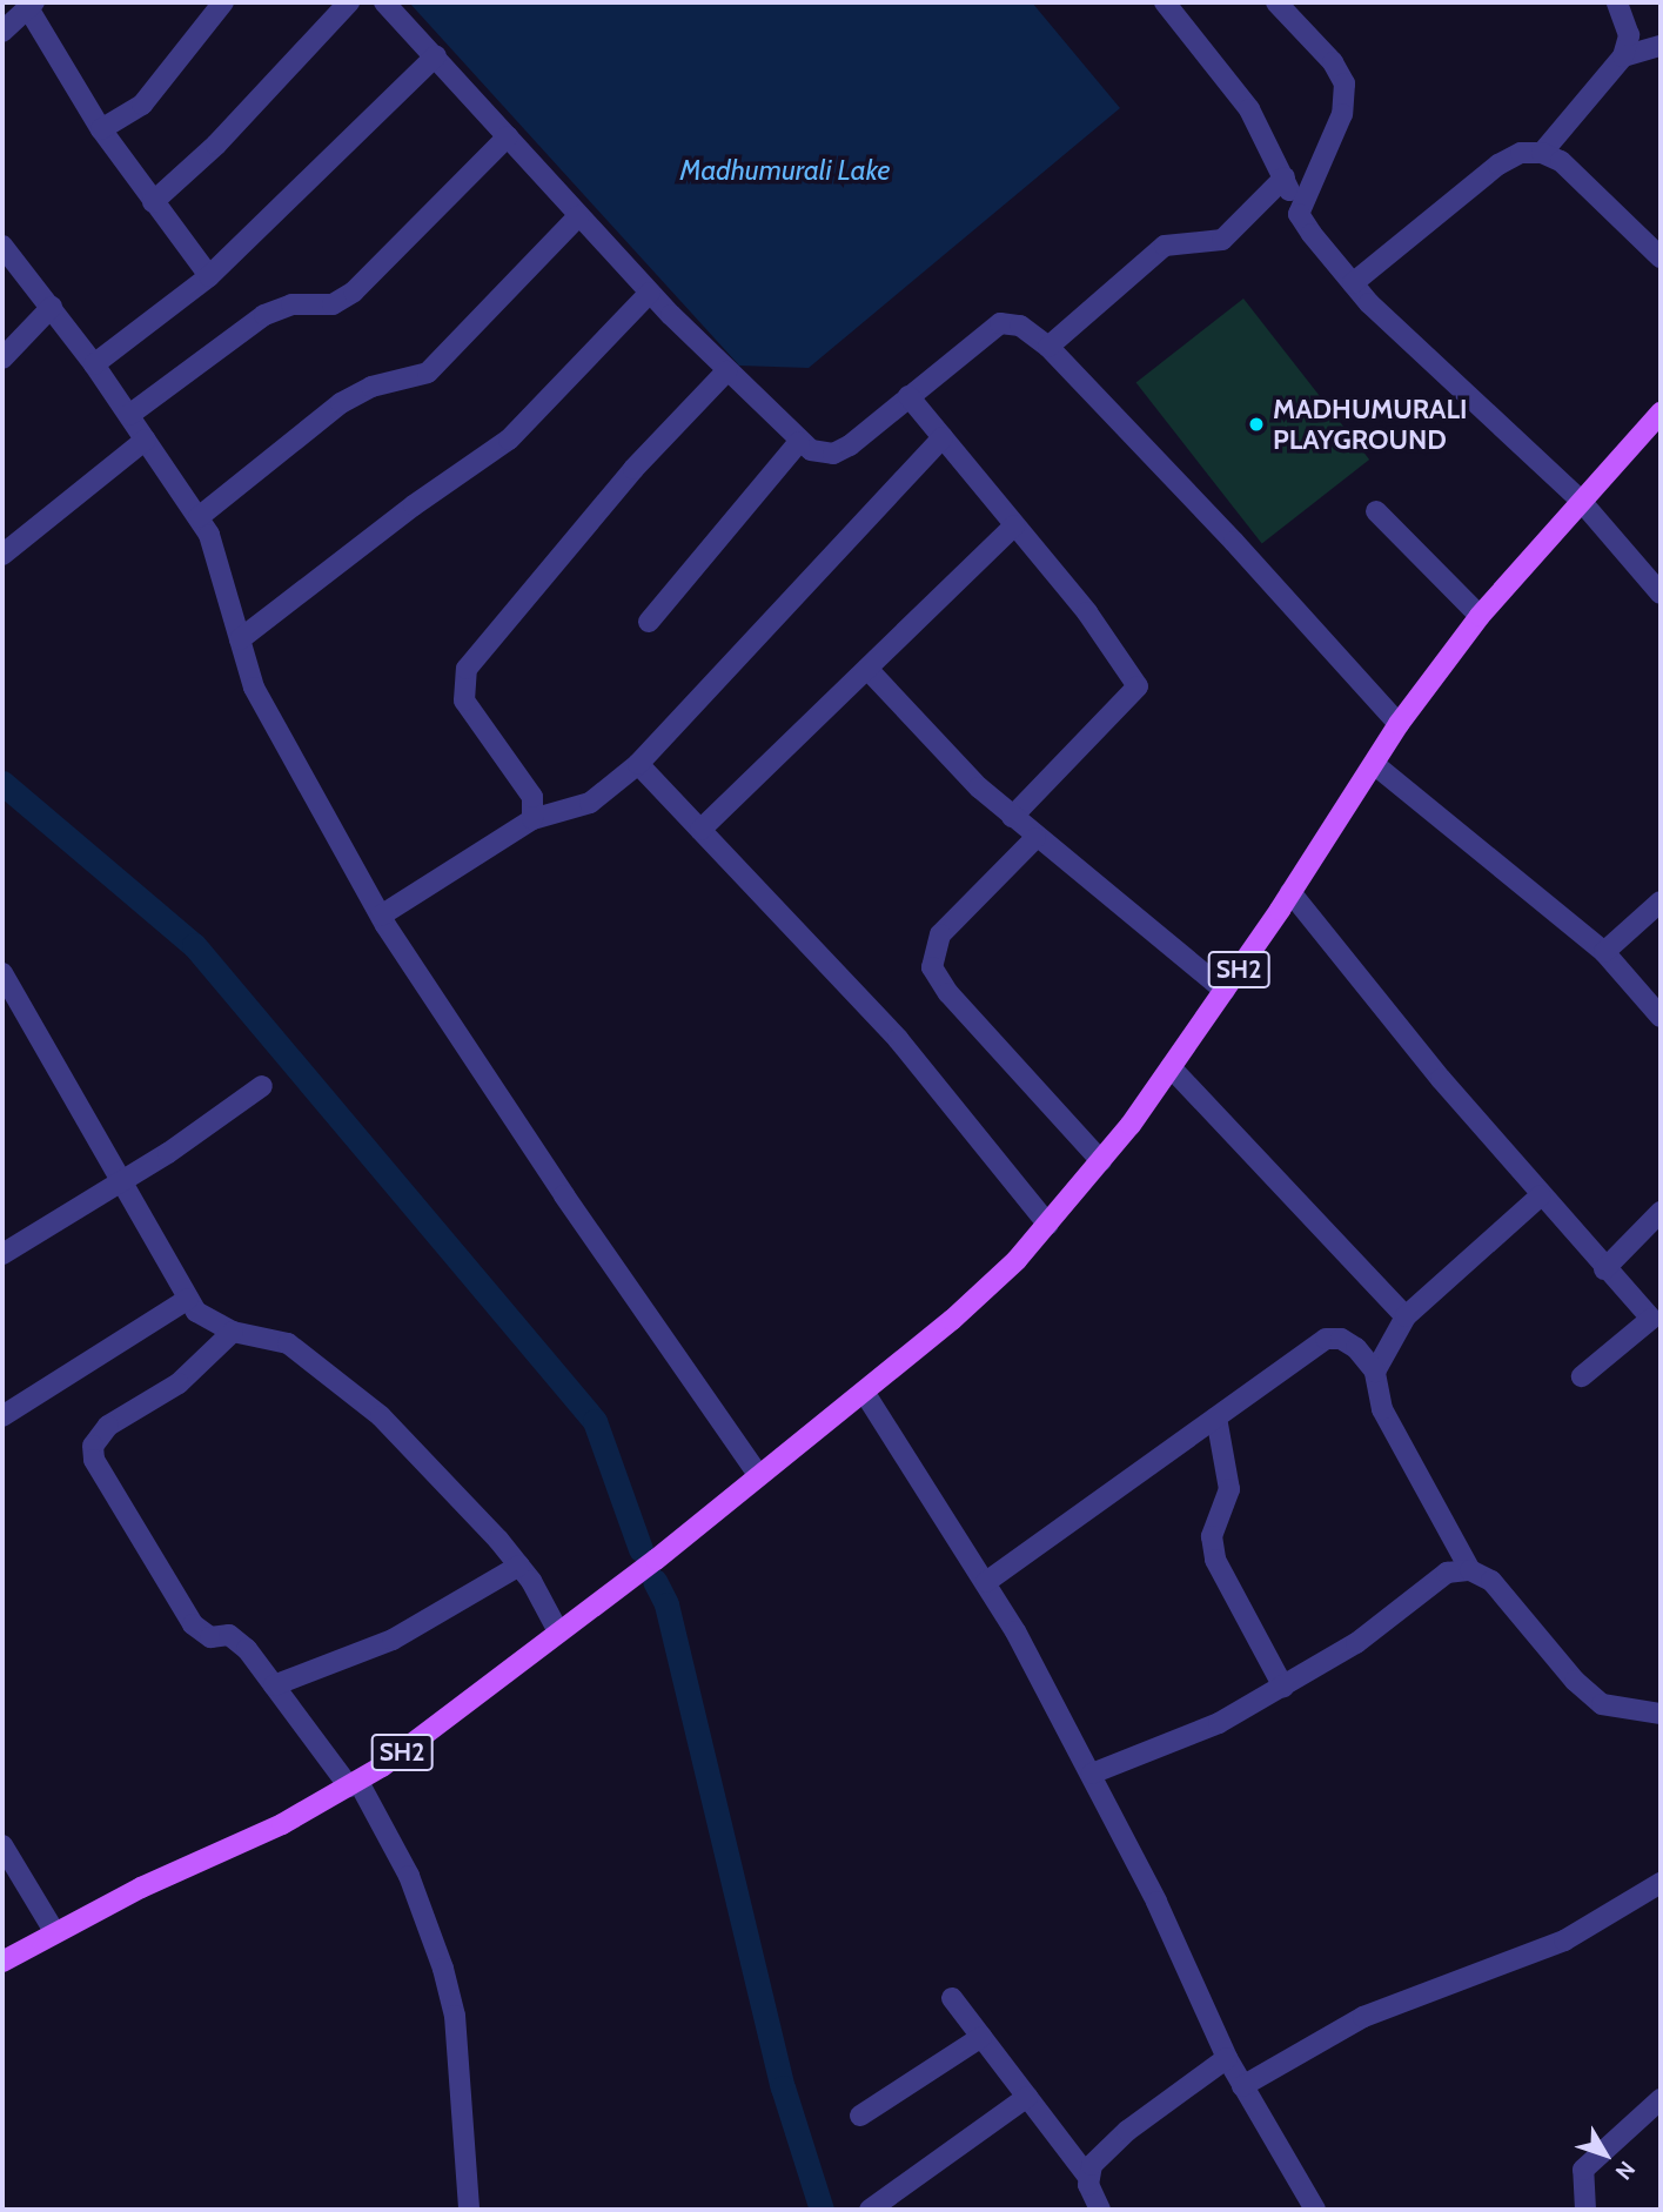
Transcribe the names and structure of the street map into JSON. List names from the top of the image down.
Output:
{
  "streets": {
    "main road": ["SH2"]
  },
  "water": ["Madhumurali Lake"],
  "places": ["MADHUMURALI PLAYGROUND"],
  "north": "bottom right"
}
